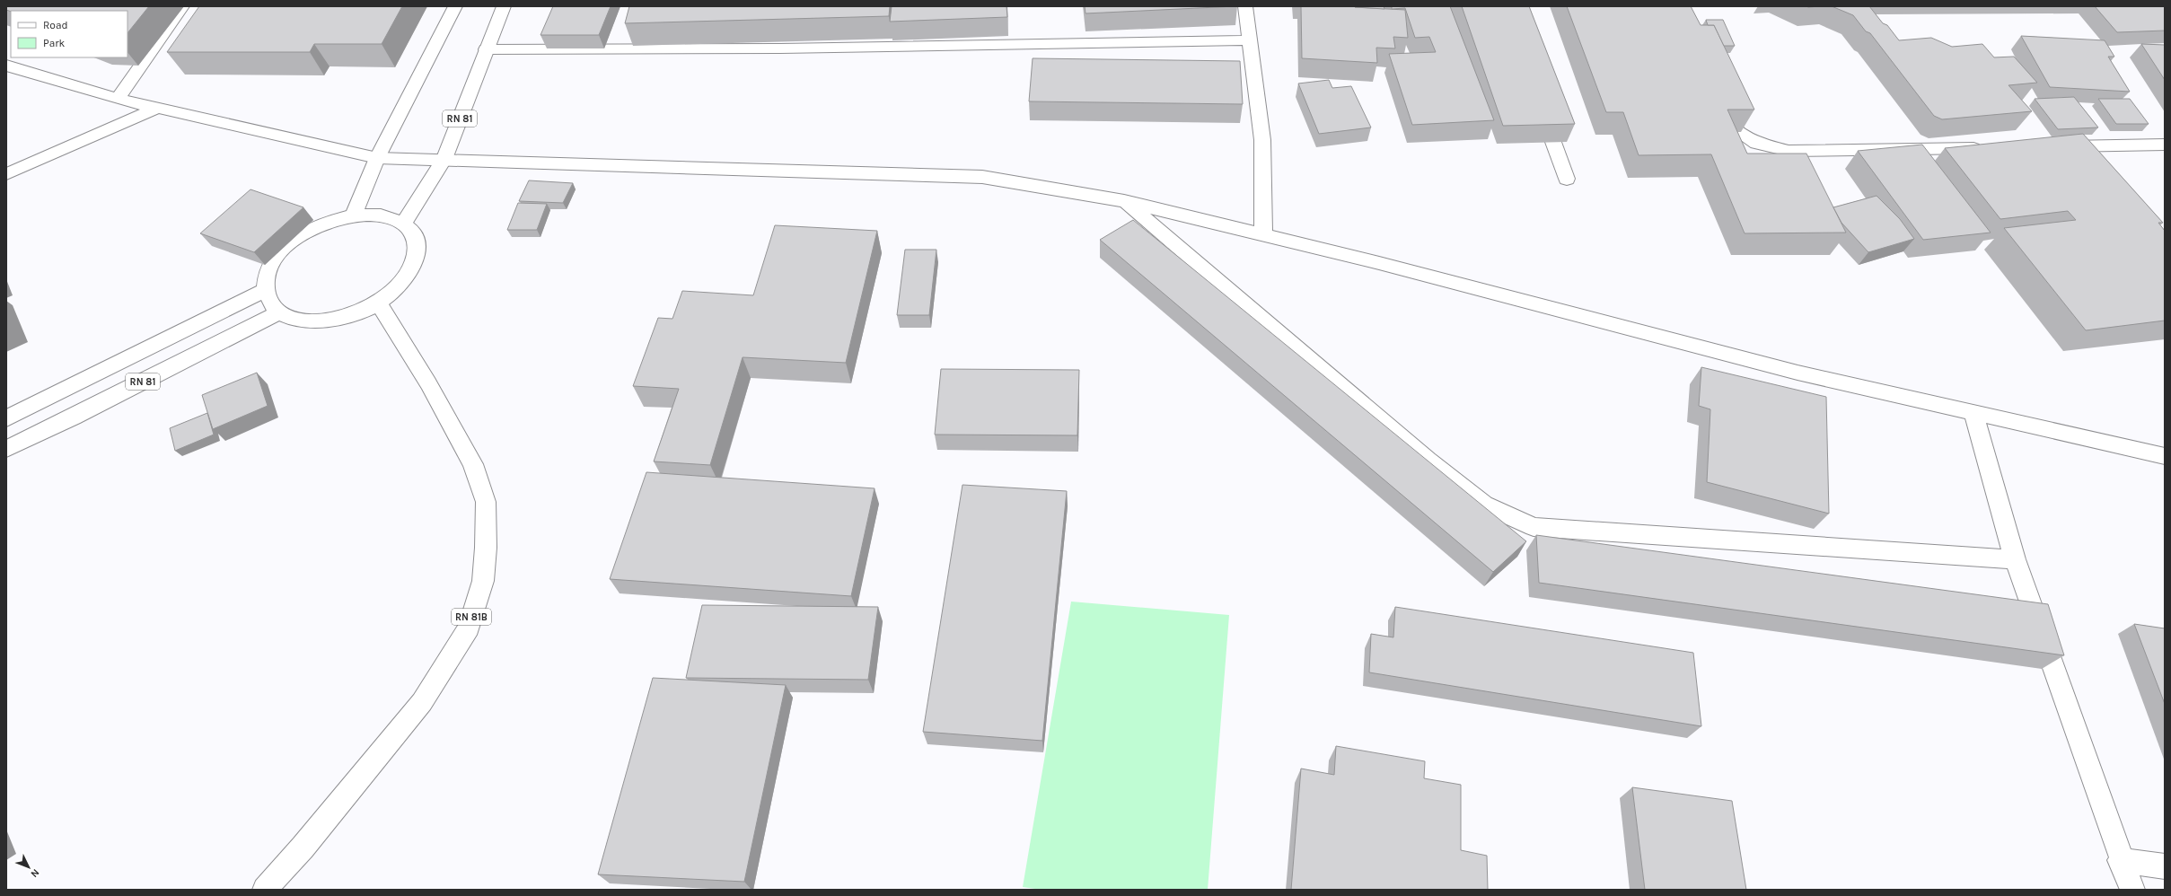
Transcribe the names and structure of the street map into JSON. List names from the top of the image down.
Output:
{
  "streets": {
    "street": ["RN 81", "RN 81B"]
  },
  "legend": ["Road", "Park"],
  "north": "bottom right"
}
